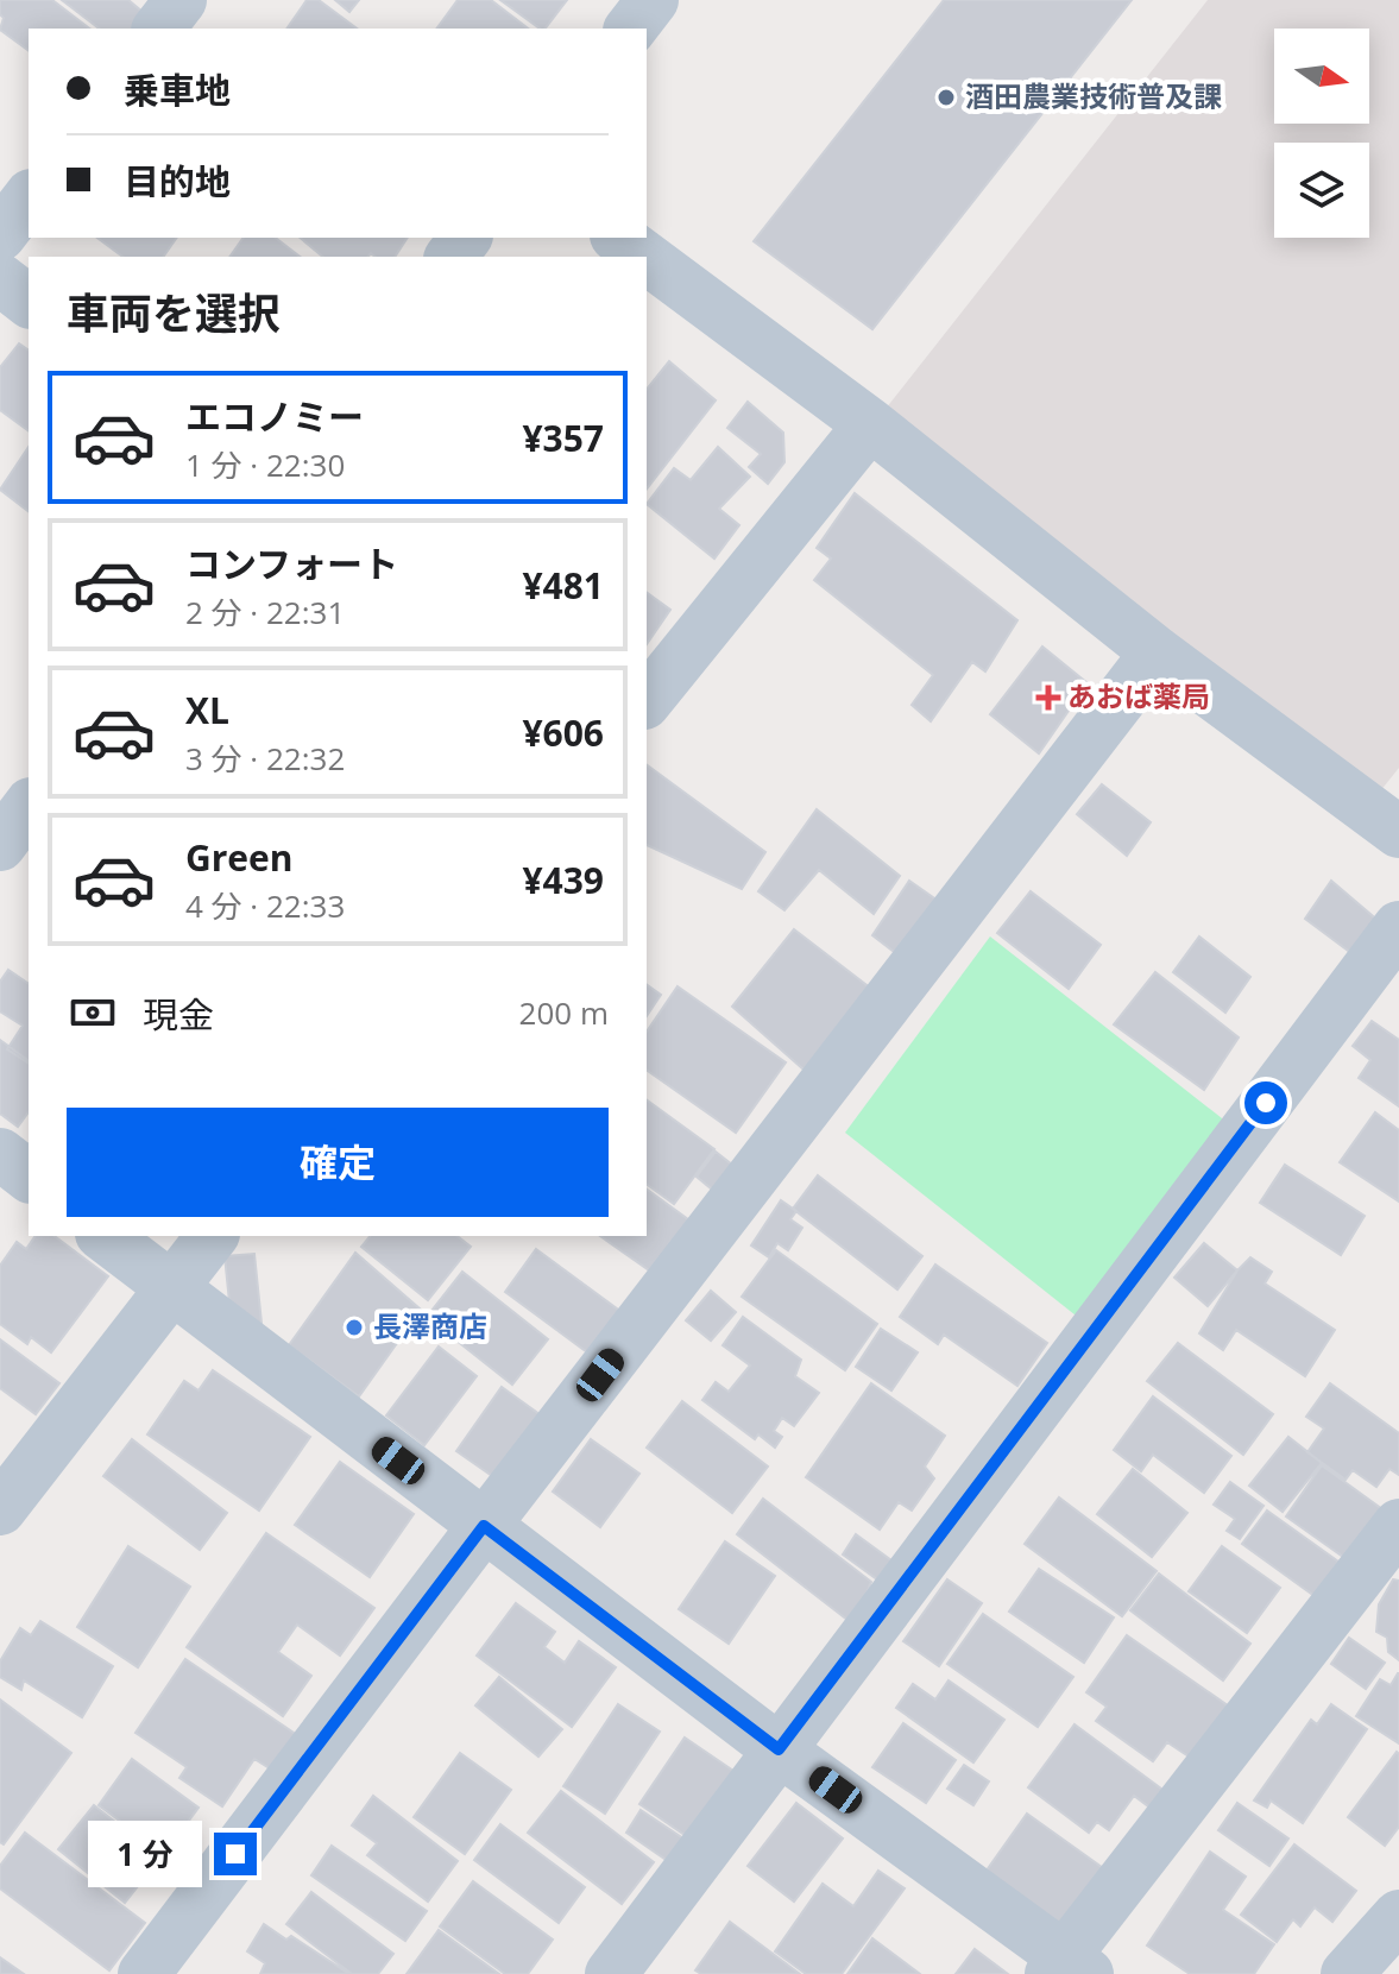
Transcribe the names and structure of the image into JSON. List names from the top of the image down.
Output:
{
  "places": {
    "other": ["酒田農業技術普及課", "長澤商店"],
    "health": ["あおば薬局"]
  },
  "north": "right",
  "page": {
    "banner": ["乗車地", "目的地"],
    "heading": "車両を選択",
    "list": [
      {
        "name": "エコノミー",
        "note": "1 分 · 22:30",
        "value": "¥357"
      },
      {
        "name": "コンフォート",
        "note": "2 分 · 22:31",
        "value": "¥481"
      },
      {
        "name": "XL",
        "note": "3 分 · 22:32",
        "value": "¥606"
      },
      {
        "name": "Green",
        "note": "4 分 · 22:33",
        "value": "¥439"
      }
    ],
    "pay": ["現金", "200 m"],
    "buttons": "確定",
    "bubble": "1 分"
  }
}
